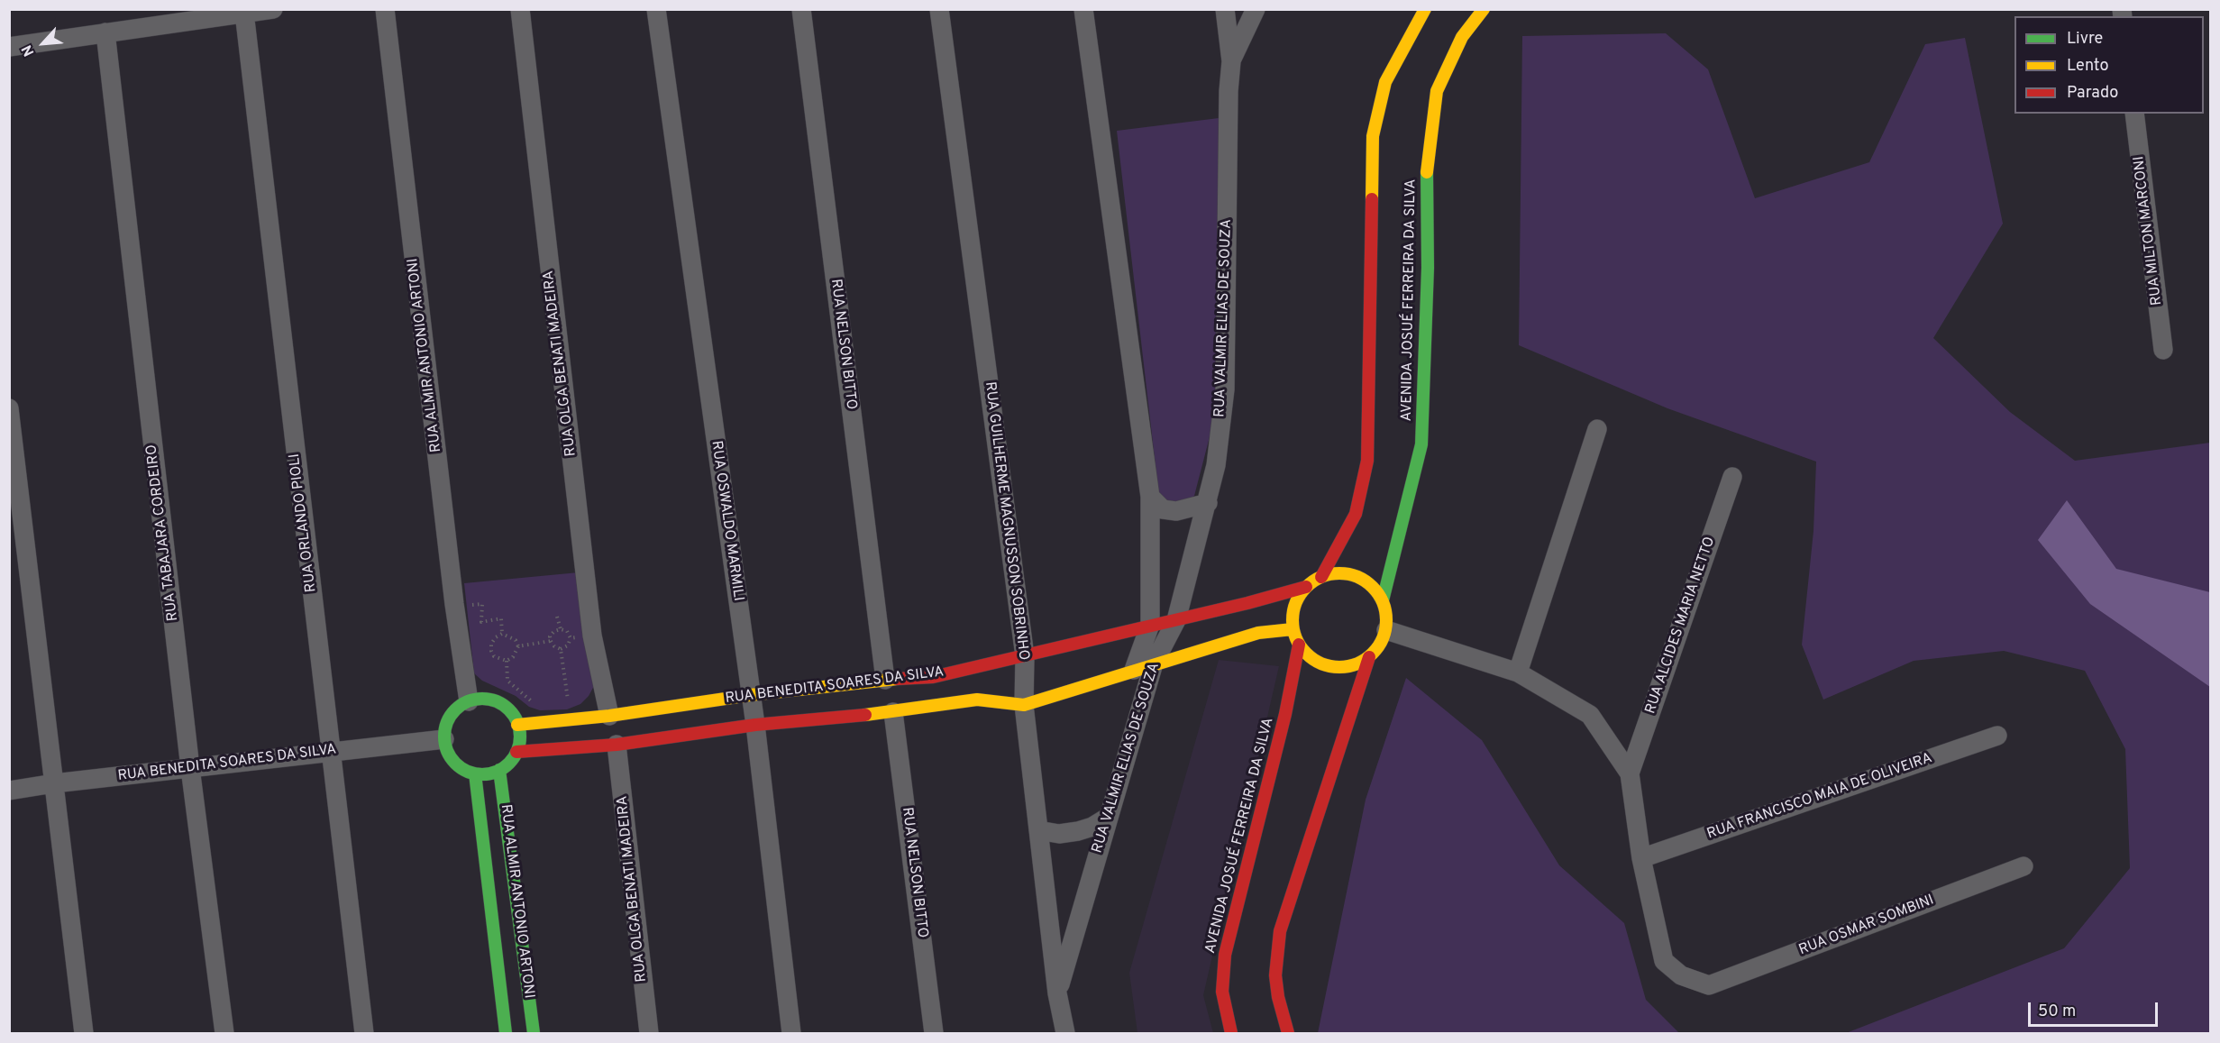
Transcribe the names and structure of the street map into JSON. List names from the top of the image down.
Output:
{
  "streets": {
    "street": [
      "RUA MILTON MARCONI",
      "AVENIDA JOSUÉ FERREIRA DA SILVA",
      "RUA VALMIR ELIAS DE SOUZA",
      "RUA NELSON BITTO",
      "RUA ALMIR ANTONIO ARTONI",
      "RUA OLGA BENATI MADEIRA",
      "RUA OSWALDO MARMILI",
      "RUA GUILHERME MAGNUSSON SOBRINHO",
      "RUA ORLANDO PIOLI",
      "RUA TABAJARA CORDEIRO",
      "RUA ALCIDES MARIA NETTO",
      "RUA BENEDITA SOARES DA SILVA",
      "RUA FRANCISCO MAIA DE OLIVEIRA",
      "RUA OSMAR SOMBINI"
    ]
  },
  "crossings": [
    ["AVENIDA JOSUÉ FERREIRA DA SILVA", "RUA BENEDITA SOARES DA SILVA"],
    ["RUA VALMIR ELIAS DE SOUZA", "RUA GUILHERME MAGNUSSON SOBRINHO"],
    ["RUA VALMIR ELIAS DE SOUZA", "RUA BENEDITA SOARES DA SILVA"],
    ["RUA NELSON BITTO", "RUA BENEDITA SOARES DA SILVA"],
    ["RUA ALMIR ANTONIO ARTONI", "RUA BENEDITA SOARES DA SILVA"],
    ["RUA OLGA BENATI MADEIRA", "RUA BENEDITA SOARES DA SILVA"],
    ["RUA OSWALDO MARMILI", "RUA BENEDITA SOARES DA SILVA"],
    ["RUA GUILHERME MAGNUSSON SOBRINHO", "RUA BENEDITA SOARES DA SILVA"],
    ["RUA ORLANDO PIOLI", "RUA BENEDITA SOARES DA SILVA"],
    ["RUA TABAJARA CORDEIRO", "RUA BENEDITA SOARES DA SILVA"],
    ["RUA FRANCISCO MAIA DE OLIVEIRA", "RUA OSMAR SOMBINI"]
  ],
  "legend": ["Livre", "Lento", "Parado"],
  "scale_bar": "50 m",
  "north": "bottom left"
}
